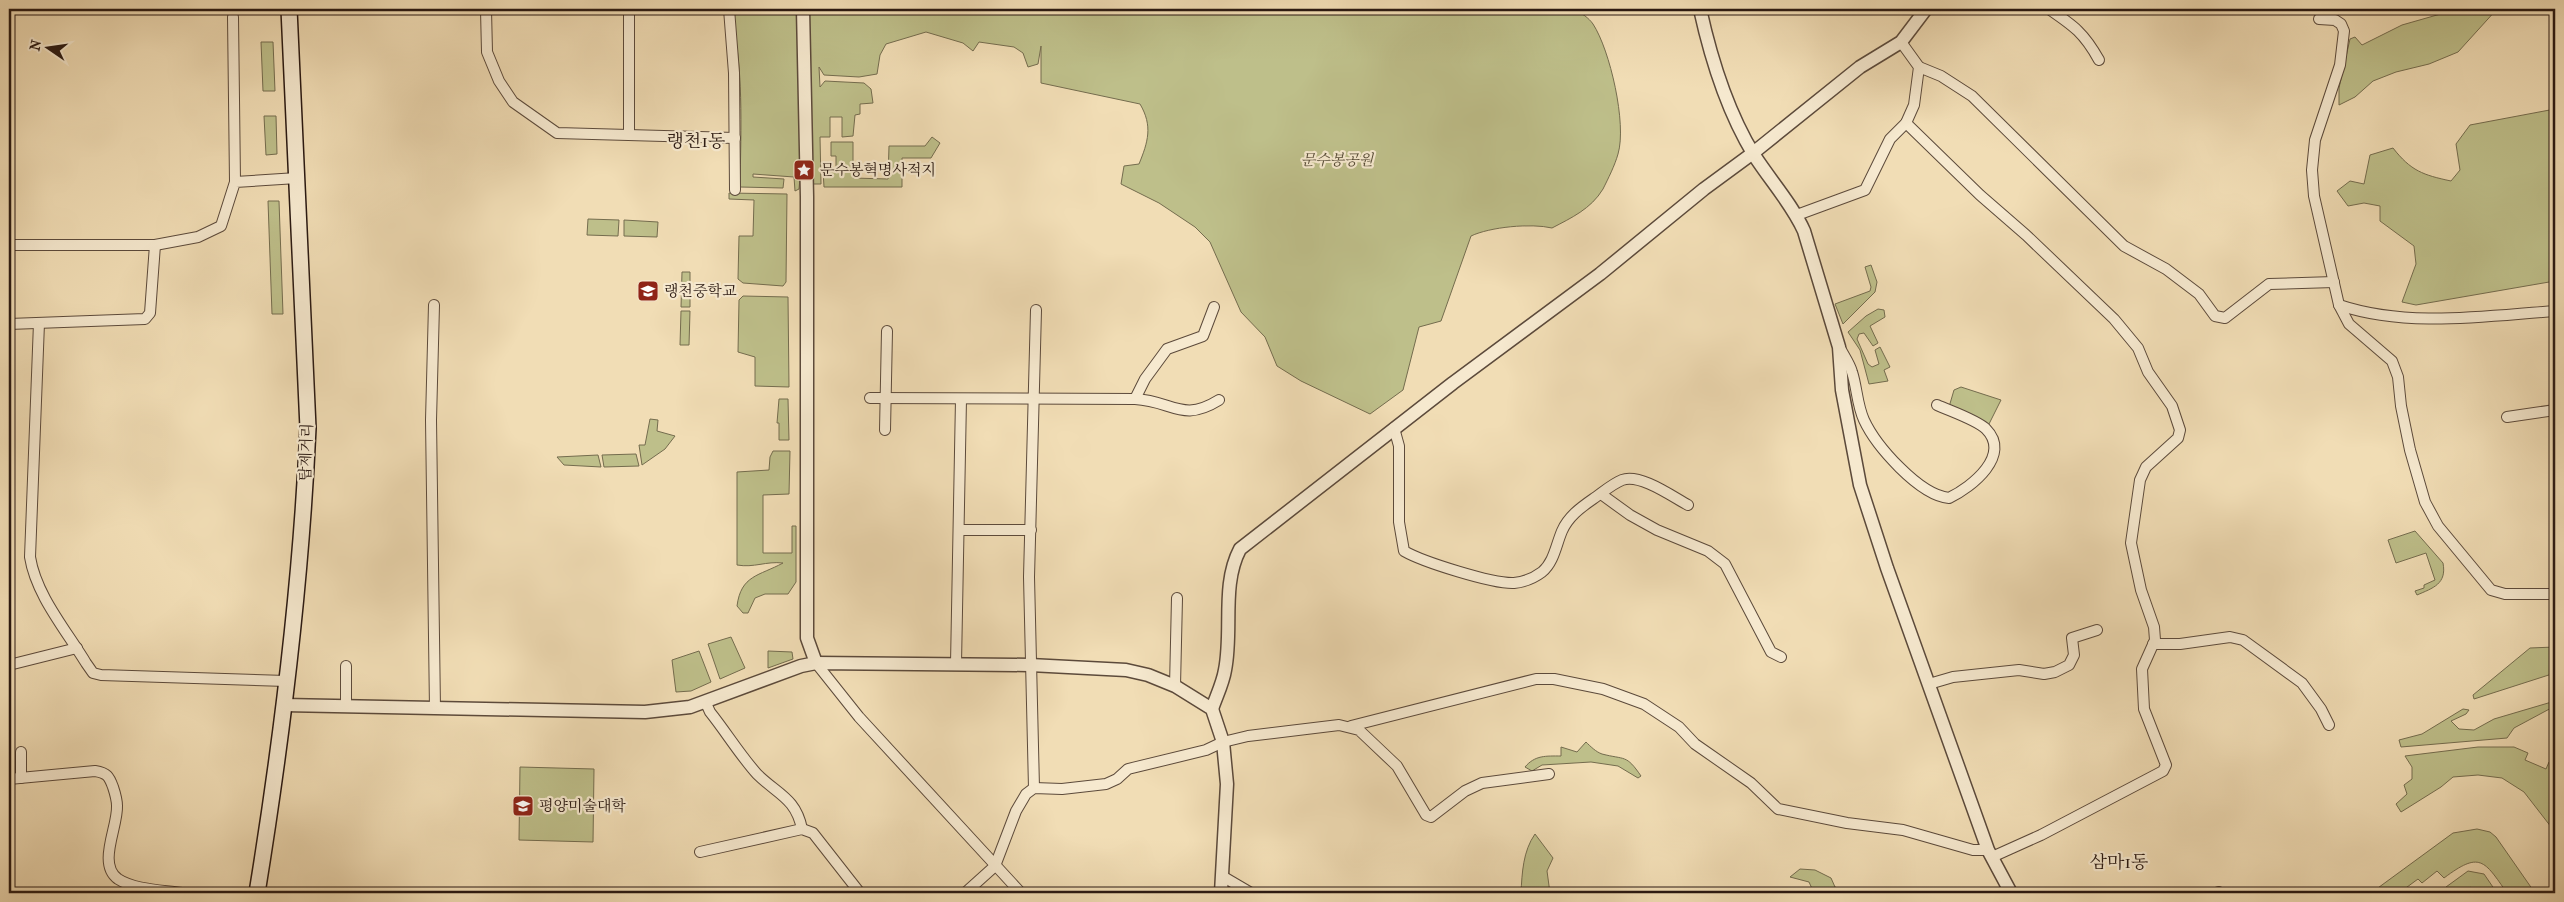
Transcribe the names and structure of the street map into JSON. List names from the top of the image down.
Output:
{
  "streets": {
    "main road": ["탑제거리"]
  },
  "districts": ["랭천1동", "삼마1동"],
  "parks": ["문수봉공원"],
  "places": {
    "place": ["문수봉혁명사적지"],
    "school or university": ["랭천중학교", "평양미술대학"]
  },
  "north": "left"
}
